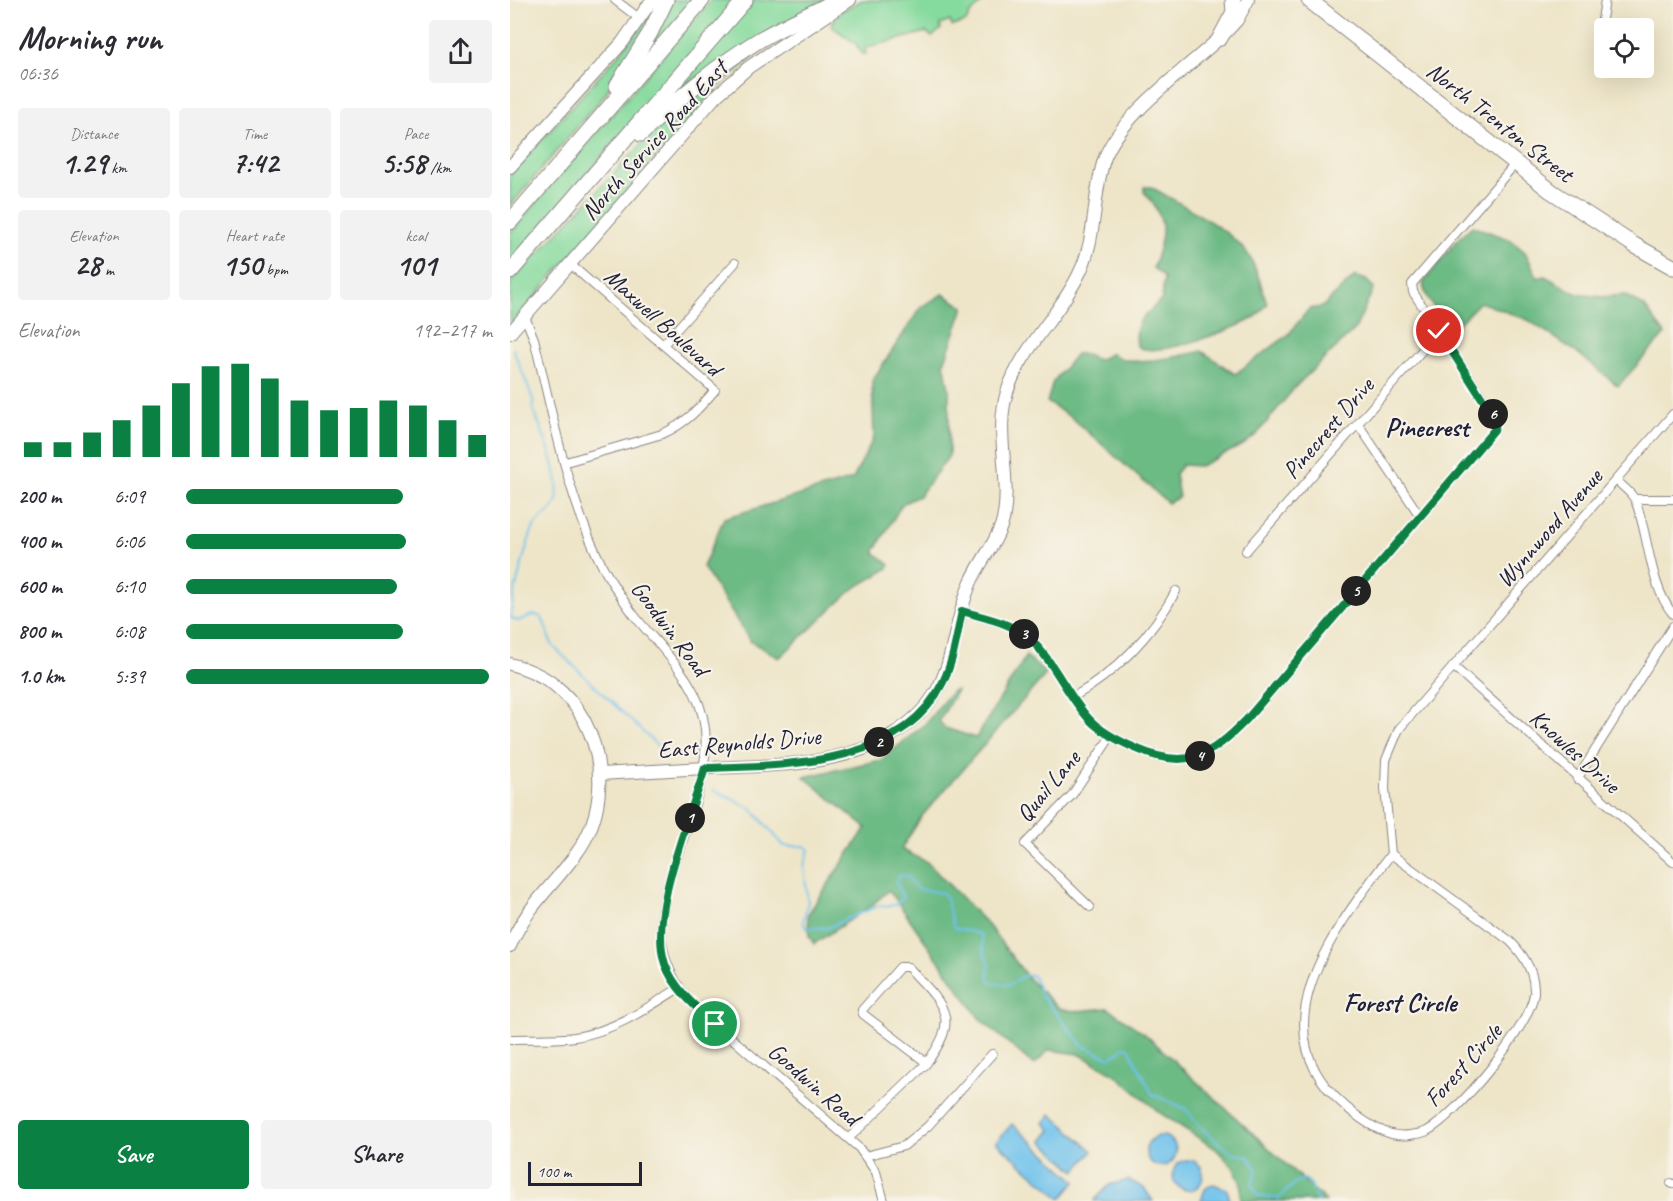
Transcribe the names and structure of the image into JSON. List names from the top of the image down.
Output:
{
  "streets": {
    "highway": ["North Trenton Street"],
    "street": [
      "North Service Road East",
      "Maxwell Boulevard",
      "Pinecrest Drive",
      "Wynnwood Avenue",
      "Goodwin Road",
      "East Reynolds Drive",
      "Knowles Drive",
      "Quail Lane",
      "Forest Circle"
    ]
  },
  "crossings": [
    ["North Service Road East", "Maxwell Boulevard"],
    ["North Service Road East", "Goodwin Road"],
    ["Maxwell Boulevard", "Goodwin Road"],
    ["Wynnwood Avenue", "Knowles Drive"],
    ["Goodwin Road", "East Reynolds Drive"]
  ],
  "districts": ["Pinecrest", "Forest Circle"],
  "scale_bar": "100 m",
  "page": {
    "heading": ["Morning run", "06:36"],
    "stats": [
      ["Distance", "1.29 km"],
      ["Time", "7:42"],
      ["Pace", "5:58 /km"],
      ["Elevation", "28 m"],
      ["Heart rate", "150 bpm"],
      ["kcal", "101"]
    ],
    "chart": ["Elevation", "192–217 m"],
    "pins": [
      "6",
      "5",
      "3",
      "2",
      "4",
      "1"
    ],
    "list": [
      {
        "name": "200 m",
        "note": "6:09"
      },
      {
        "name": "400 m",
        "note": "6:06"
      },
      {
        "name": "600 m",
        "note": "6:10"
      },
      {
        "name": "800 m",
        "note": "6:08"
      },
      {
        "name": "1.0 km",
        "note": "5:39"
      }
    ],
    "buttons": ["Save", "Share"],
    "scale": "100 m"
  }
}
